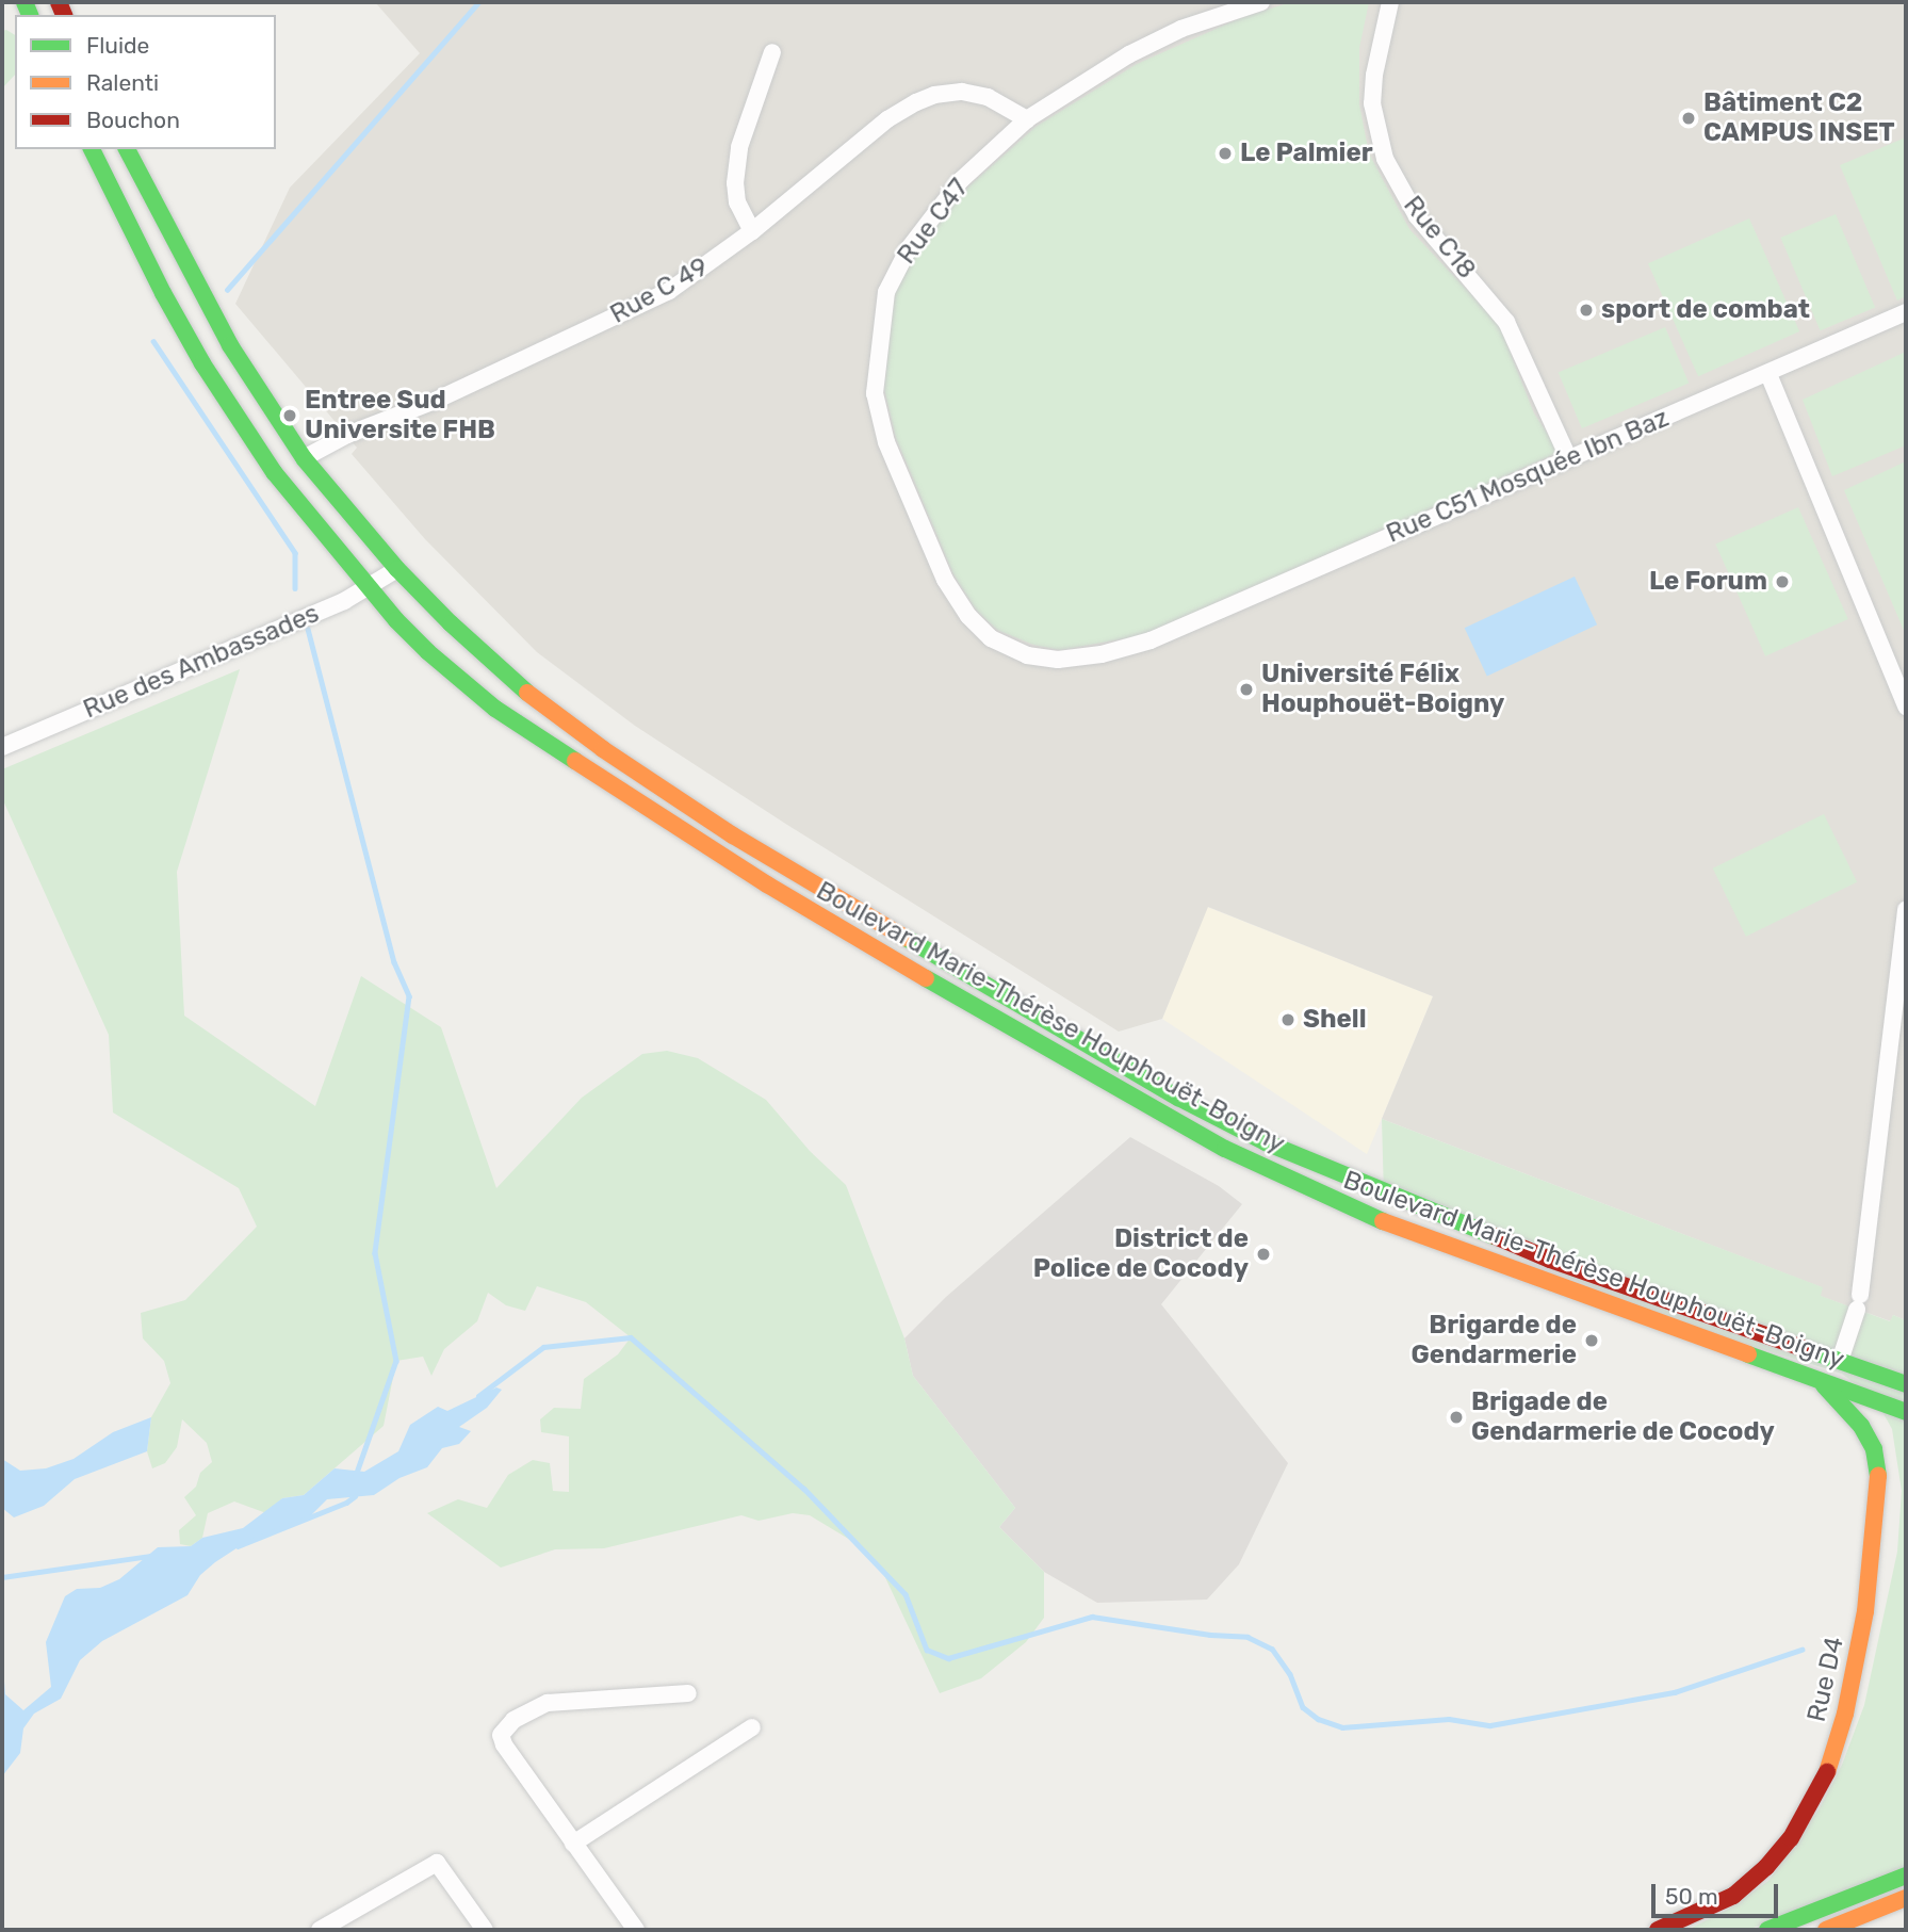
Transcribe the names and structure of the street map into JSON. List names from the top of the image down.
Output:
{
  "streets": {
    "main road": ["Boulevard Marie-Thérèse Houphouët-Boigny", "Rue D4"],
    "street": [
      "Rue C47",
      "Rue C18",
      "Rue C 49",
      "Rue C51 Mosquée Ibn Baz",
      "Rue des Ambassades"
    ]
  },
  "crossings": [
    ["Rue C47", "Rue C 49"],
    ["Rue C47", "Rue C51 Mosquée Ibn Baz"],
    ["Rue C18", "Rue C51 Mosquée Ibn Baz"],
    ["Rue C 49", "Boulevard Marie-Thérèse Houphouët-Boigny"],
    ["Rue des Ambassades", "Boulevard Marie-Thérèse Houphouët-Boigny"],
    ["Boulevard Marie-Thérèse Houphouët-Boigny", "Rue D4"]
  ],
  "places": [
    "Bâtiment C2 CAMPUS INSET",
    "Le Palmier",
    "sport de combat",
    "Entree Sud Universite FHB",
    "Le Forum",
    "Université Félix Houphouët-Boigny",
    "Shell",
    "District de Police de Cocody",
    "Brigarde de Gendarmerie",
    "Brigade de Gendarmerie de Cocody"
  ],
  "legend": ["Fluide", "Ralenti", "Bouchon"],
  "scale_bar": "50 m"
}
